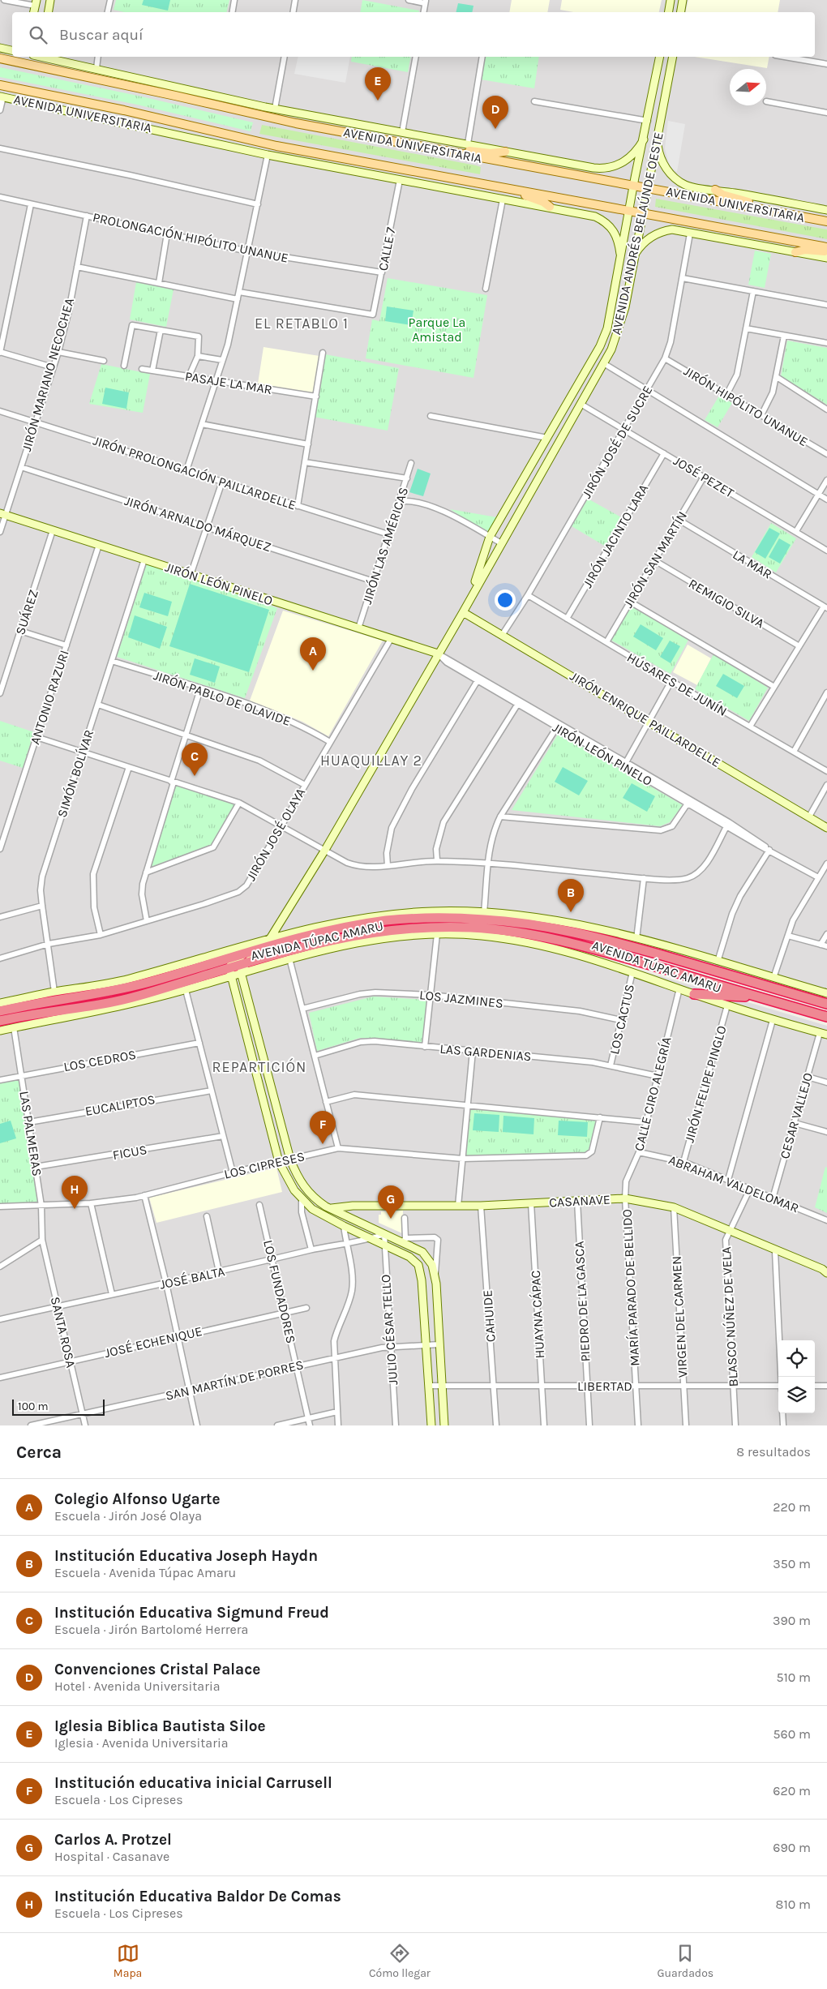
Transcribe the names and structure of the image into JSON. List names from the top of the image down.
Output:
{
  "streets": {
    "highway": ["AVENIDA TÚPAC AMARU"],
    "main road": ["AVENIDA UNIVERSITARIA"],
    "street": [
      "AVENIDA ANDRÉS BELAÚNDE OESTE",
      "PROLONGACIÓN HIPÓLITO UNANUE",
      "CALLE 7",
      "JIRÓN MARIANO NECOCHEA",
      "PASAJE LA MAR",
      "JIRÓN HIPÓLITO UNANUE",
      "JIRÓN JOSÉ DE SUCRE",
      "JIRÓN PROLONGACIÓN PAILLARDELLE",
      "JOSÉ PEZET",
      "JIRÓN ARNALDO MÁRQUEZ",
      "JIRÓN JACINTO LARA",
      "JIRÓN LAS AMÉRICAS",
      "JIRÓN SAN MARTÍN",
      "LA MAR",
      "JIRÓN LEÓN PINELO",
      "REMIGIO SILVA",
      "SUÁREZ",
      "HÚSARES DE JUNÍN",
      "ANTONIO RAZURI",
      "JIRÓN PABLO DE OLAVIDE",
      "JIRÓN ENRIQUE PAILLARDELLE",
      "SIMÓN BOLÍVAR",
      "JIRÓN JOSÉ OLAYA",
      "LOS JAZMINES",
      "LOS CACTUS",
      "LAS GARDENIAS",
      "LOS CEDROS",
      "JIRÓN FELIPE PINGLO",
      "CALLE CIRO ALEGRÍA",
      "EUCALIPTOS",
      "CESAR VALLEJO",
      "LAS PALMERAS",
      "FICUS",
      "LOS CIPRESES",
      "ABRAHAM VALDELOMAR",
      "CASANAVE",
      "JOSÉ BALTA",
      "MARÍA PARADO DE BELLIDO",
      "LOS FUNDADORES",
      "PIEDRO DE LA GASCA",
      "HUAYNA CÁPAC",
      "CAHUIDE",
      "VIRGEN DEL CARMEN",
      "BLASCO NÚÑEZ DE VELA",
      "JULIO CÉSAR TELLO",
      "SANTA ROSA",
      "JOSÉ ECHENIQUE",
      "SAN MARTÍN DE PORRES",
      "LIBERTAD"
    ]
  },
  "crossings": [
    ["AVENIDA UNIVERSITARIA", "AVENIDA ANDRÉS BELAÚNDE OESTE"],
    ["AVENIDA UNIVERSITARIA", "CALLE 7"],
    ["AVENIDA ANDRÉS BELAÚNDE OESTE", "JOSÉ PEZET"],
    ["AVENIDA ANDRÉS BELAÚNDE OESTE", "JIRÓN LEÓN PINELO"],
    ["AVENIDA ANDRÉS BELAÚNDE OESTE", "JIRÓN ENRIQUE PAILLARDELLE"],
    ["AVENIDA ANDRÉS BELAÚNDE OESTE", "AVENIDA TÚPAC AMARU"],
    ["PROLONGACIÓN HIPÓLITO UNANUE", "CALLE 7"],
    ["PROLONGACIÓN HIPÓLITO UNANUE", "JIRÓN MARIANO NECOCHEA"],
    ["JIRÓN MARIANO NECOCHEA", "JIRÓN PROLONGACIÓN PAILLARDELLE"],
    ["JIRÓN MARIANO NECOCHEA", "JIRÓN ARNALDO MÁRQUEZ"],
    ["JIRÓN MARIANO NECOCHEA", "JIRÓN LEÓN PINELO"],
    ["JIRÓN HIPÓLITO UNANUE", "JIRÓN JOSÉ DE SUCRE"],
    ["JIRÓN JOSÉ DE SUCRE", "JOSÉ PEZET"],
    ["JIRÓN JOSÉ DE SUCRE", "HÚSARES DE JUNÍN"],
    ["JIRÓN JOSÉ DE SUCRE", "JIRÓN ENRIQUE PAILLARDELLE"],
    ["JIRÓN PROLONGACIÓN PAILLARDELLE", "JIRÓN LAS AMÉRICAS"],
    ["JOSÉ PEZET", "JIRÓN JACINTO LARA"],
    ["JOSÉ PEZET", "JIRÓN SAN MARTÍN"],
    ["JIRÓN ARNALDO MÁRQUEZ", "JIRÓN LAS AMÉRICAS"],
    ["JIRÓN JACINTO LARA", "HÚSARES DE JUNÍN"],
    ["JIRÓN LAS AMÉRICAS", "JIRÓN LEÓN PINELO"],
    ["JIRÓN SAN MARTÍN", "LA MAR"],
    ["JIRÓN SAN MARTÍN", "REMIGIO SILVA"],
    ["JIRÓN SAN MARTÍN", "HÚSARES DE JUNÍN"],
    ["JIRÓN LEÓN PINELO", "SUÁREZ"],
    ["JIRÓN LEÓN PINELO", "ANTONIO RAZURI"],
    ["JIRÓN LEÓN PINELO", "SIMÓN BOLÍVAR"],
    ["JIRÓN LEÓN PINELO", "JIRÓN JOSÉ OLAYA"],
    ["JIRÓN PABLO DE OLAVIDE", "SIMÓN BOLÍVAR"],
    ["JIRÓN PABLO DE OLAVIDE", "JIRÓN JOSÉ OLAYA"],
    ["SIMÓN BOLÍVAR", "JIRÓN JOSÉ OLAYA"],
    ["SIMÓN BOLÍVAR", "AVENIDA TÚPAC AMARU"],
    ["AVENIDA TÚPAC AMARU", "LOS CACTUS"],
    ["AVENIDA TÚPAC AMARU", "JIRÓN FELIPE PINGLO"],
    ["AVENIDA TÚPAC AMARU", "CALLE CIRO ALEGRÍA"],
    ["AVENIDA TÚPAC AMARU", "CESAR VALLEJO"],
    ["AVENIDA TÚPAC AMARU", "LAS PALMERAS"],
    ["LOS JAZMINES", "LOS CACTUS"],
    ["LOS CACTUS", "LAS GARDENIAS"],
    ["LAS GARDENIAS", "CALLE CIRO ALEGRÍA"],
    ["LOS CEDROS", "LAS PALMERAS"],
    ["JIRÓN FELIPE PINGLO", "ABRAHAM VALDELOMAR"],
    ["CALLE CIRO ALEGRÍA", "ABRAHAM VALDELOMAR"],
    ["CALLE CIRO ALEGRÍA", "CASANAVE"],
    ["CALLE CIRO ALEGRÍA", "MARÍA PARADO DE BELLIDO"],
    ["EUCALIPTOS", "LAS PALMERAS"],
    ["CESAR VALLEJO", "ABRAHAM VALDELOMAR"],
    ["LAS PALMERAS", "FICUS"],
    ["LAS PALMERAS", "LOS CIPRESES"],
    ["LAS PALMERAS", "SANTA ROSA"],
    ["ABRAHAM VALDELOMAR", "BLASCO NÚÑEZ DE VELA"],
    ["CASANAVE", "MARÍA PARADO DE BELLIDO"],
    ["CASANAVE", "PIEDRO DE LA GASCA"],
    ["CASANAVE", "HUAYNA CÁPAC"],
    ["CASANAVE", "CAHUIDE"],
    ["CASANAVE", "VIRGEN DEL CARMEN"],
    ["CASANAVE", "BLASCO NÚÑEZ DE VELA"],
    ["JOSÉ BALTA", "LOS FUNDADORES"],
    ["JOSÉ BALTA", "JULIO CÉSAR TELLO"],
    ["JOSÉ BALTA", "SANTA ROSA"],
    ["MARÍA PARADO DE BELLIDO", "LIBERTAD"],
    ["LOS FUNDADORES", "JOSÉ ECHENIQUE"],
    ["LOS FUNDADORES", "SAN MARTÍN DE PORRES"],
    ["PIEDRO DE LA GASCA", "LIBERTAD"],
    ["HUAYNA CÁPAC", "LIBERTAD"],
    ["CAHUIDE", "LIBERTAD"],
    ["VIRGEN DEL CARMEN", "LIBERTAD"],
    ["BLASCO NÚÑEZ DE VELA", "LIBERTAD"],
    ["JULIO CÉSAR TELLO", "SAN MARTÍN DE PORRES"],
    ["SANTA ROSA", "JOSÉ ECHENIQUE"],
    ["SANTA ROSA", "SAN MARTÍN DE PORRES"]
  ],
  "districts": ["EL RETABLO 1", "HUAQUILLAY 2", "REPARTICIÓN"],
  "parks": ["Parque La Amistad"],
  "scale_bar": "100 m",
  "north": "right",
  "page": {
    "search": "Buscar aquí",
    "pins": [
      "E",
      "D",
      "A",
      "C",
      "B",
      "F",
      "H",
      "G"
    ],
    "scale": "100 m",
    "heading": ["Cerca", "8 resultados"],
    "list": [
      {
        "mark": "A",
        "name": "Colegio Alfonso Ugarte",
        "note": "Escuela · Jirón José Olaya",
        "value": "220 m"
      },
      {
        "mark": "B",
        "name": "Institución Educativa Joseph Haydn",
        "note": "Escuela · Avenida Túpac Amaru",
        "value": "350 m"
      },
      {
        "mark": "C",
        "name": "Institución Educativa Sigmund Freud",
        "note": "Escuela · Jirón Bartolomé Herrera",
        "value": "390 m"
      },
      {
        "mark": "D",
        "name": "Convenciones Cristal Palace",
        "note": "Hotel · Avenida Universitaria",
        "value": "510 m"
      },
      {
        "mark": "E",
        "name": "Iglesia Biblica Bautista Siloe",
        "note": "Iglesia · Avenida Universitaria",
        "value": "560 m"
      },
      {
        "mark": "F",
        "name": "Institución educativa inicial Carrusell",
        "note": "Escuela · Los Cipreses",
        "value": "620 m"
      },
      {
        "mark": "G",
        "name": "Carlos A. Protzel",
        "note": "Hospital · Casanave",
        "value": "690 m"
      },
      {
        "mark": "H",
        "name": "Institución Educativa Baldor De Comas",
        "note": "Escuela · Los Cipreses",
        "value": "810 m"
      }
    ],
    "nav": ["Mapa", "Cómo llegar", "Guardados"]
  }
}
